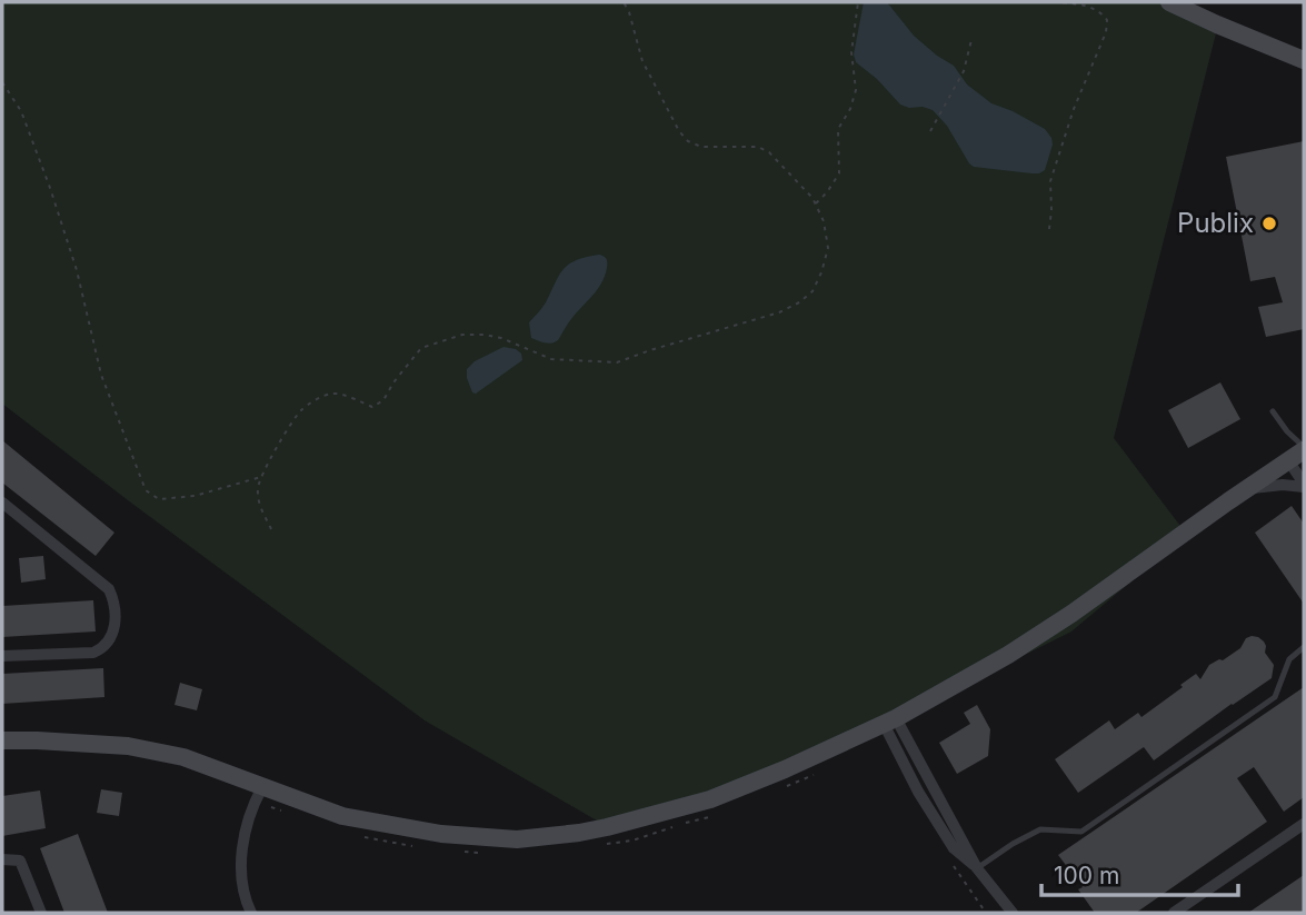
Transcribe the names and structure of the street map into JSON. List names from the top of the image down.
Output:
{
  "places": ["Publix"],
  "scale_bar": "100 m"
}
